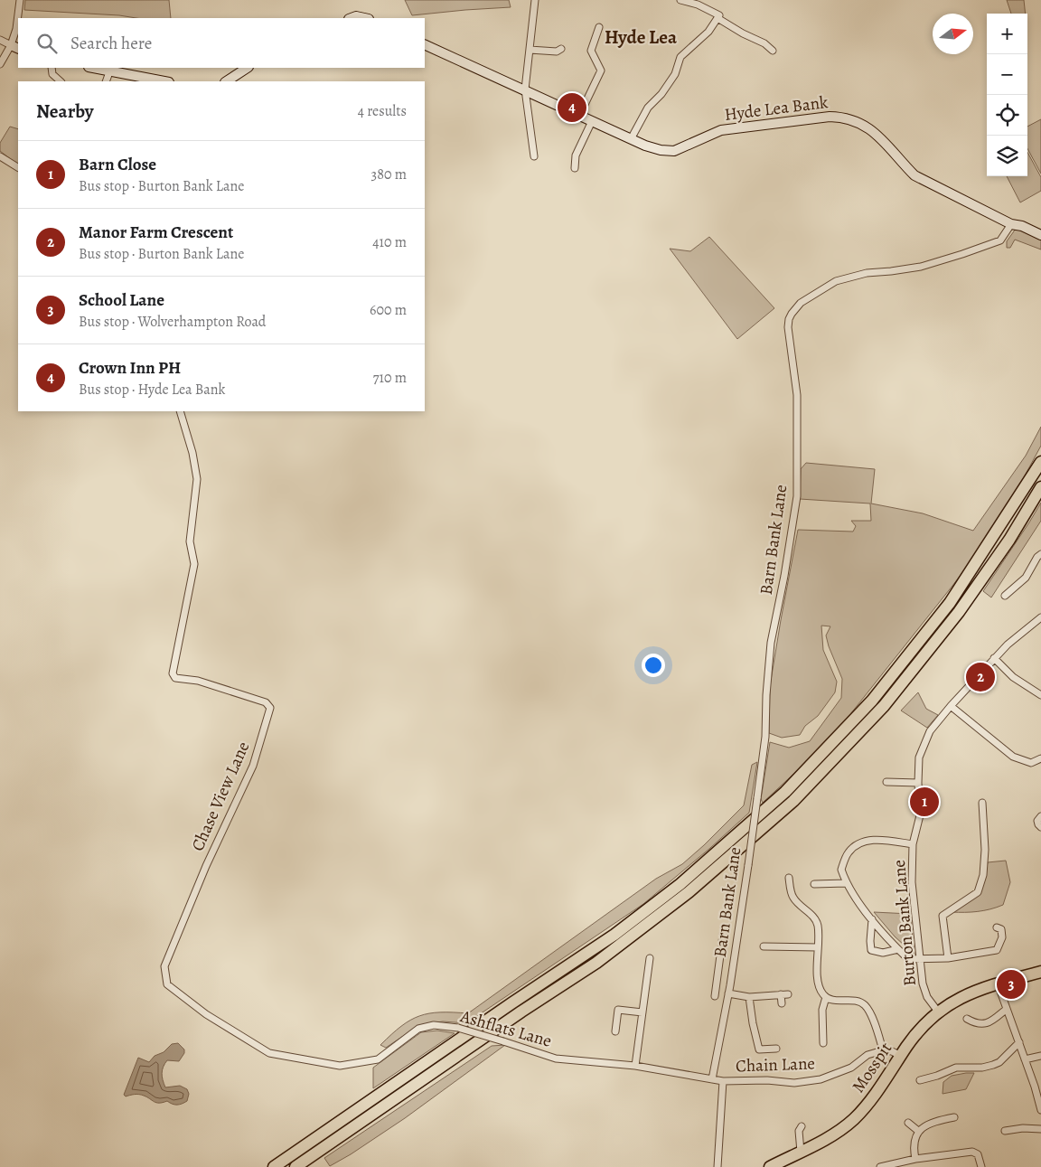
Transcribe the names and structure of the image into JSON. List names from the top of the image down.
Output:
{
  "streets": {
    "highway": ["Mosspit"],
    "street": [
      "Hyde Lea Bank",
      "Barn Bank Lane",
      "Chase View Lane",
      "Burton Bank Lane",
      "Ashflats Lane",
      "Chain Lane"
    ]
  },
  "crossings": [
    ["Hyde Lea Bank", "Barn Bank Lane"],
    ["Barn Bank Lane", "Ashflats Lane"],
    ["Chase View Lane", "Ashflats Lane"],
    ["Burton Bank Lane", "Mosspit"],
    ["Ashflats Lane", "Chain Lane"]
  ],
  "districts": ["Hyde Lea"],
  "north": "right",
  "page": {
    "map_buttons": ["+", "−"],
    "search": "Search here",
    "heading": ["Nearby", "4 results"],
    "pins": [
      "4",
      "2",
      "1",
      "3"
    ],
    "list": [
      {
        "mark": "1",
        "name": "Barn Close",
        "note": "Bus stop · Burton Bank Lane",
        "value": "380 m"
      },
      {
        "mark": "2",
        "name": "Manor Farm Crescent",
        "note": "Bus stop · Burton Bank Lane",
        "value": "410 m"
      },
      {
        "mark": "3",
        "name": "School Lane",
        "note": "Bus stop · Wolverhampton Road",
        "value": "600 m"
      },
      {
        "mark": "4",
        "name": "Crown Inn PH",
        "note": "Bus stop · Hyde Lea Bank",
        "value": "710 m"
      }
    ]
  }
}
